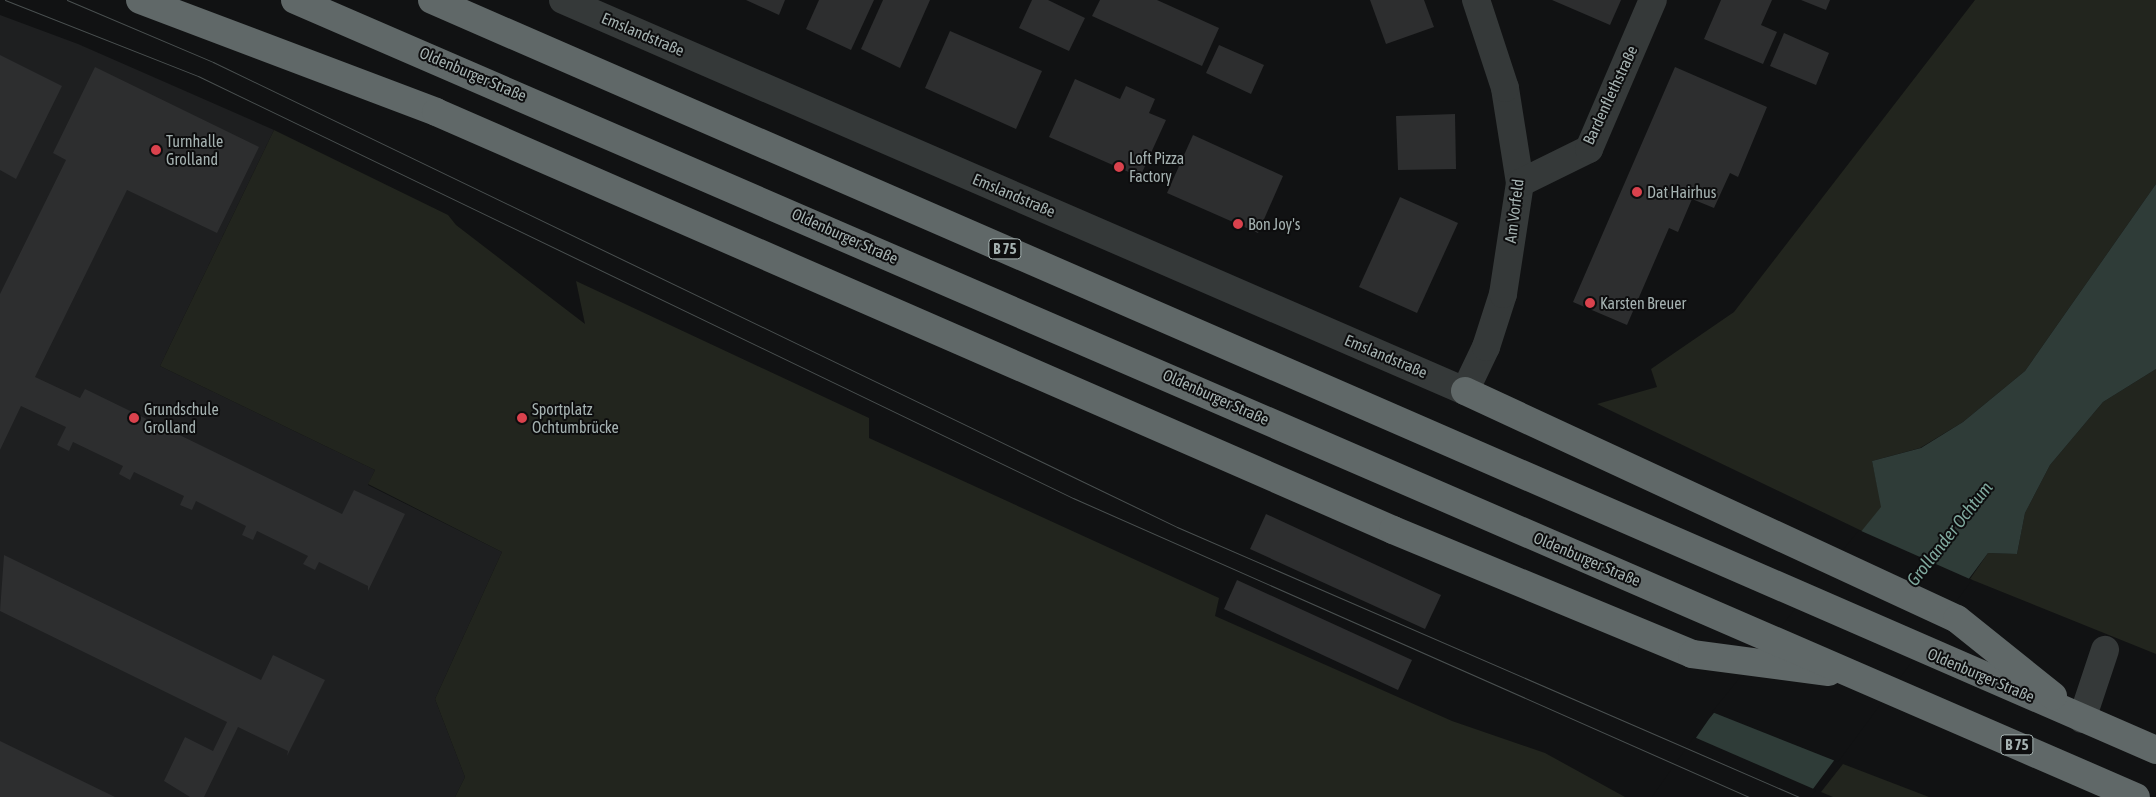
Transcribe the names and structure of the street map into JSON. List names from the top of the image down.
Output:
{
  "streets": {
    "highway": ["Oldenburger Straße", "B 75"],
    "street": ["Emslandstraße", "Bardenflethstraße", "Am Vorfeld"]
  },
  "crossings": [
    ["Emslandstraße", "Am Vorfeld"],
    ["Bardenflethstraße", "Am Vorfeld"]
  ],
  "water": ["Grollander Ochtum"],
  "places": [
    "Turnhalle Grolland",
    "Loft Pizza Factory",
    "Dat Hairhus",
    "Bon Joy's",
    "Karsten Breuer",
    "Grundschule Grolland",
    "Sportplatz Ochtumbrücke"
  ]
}
